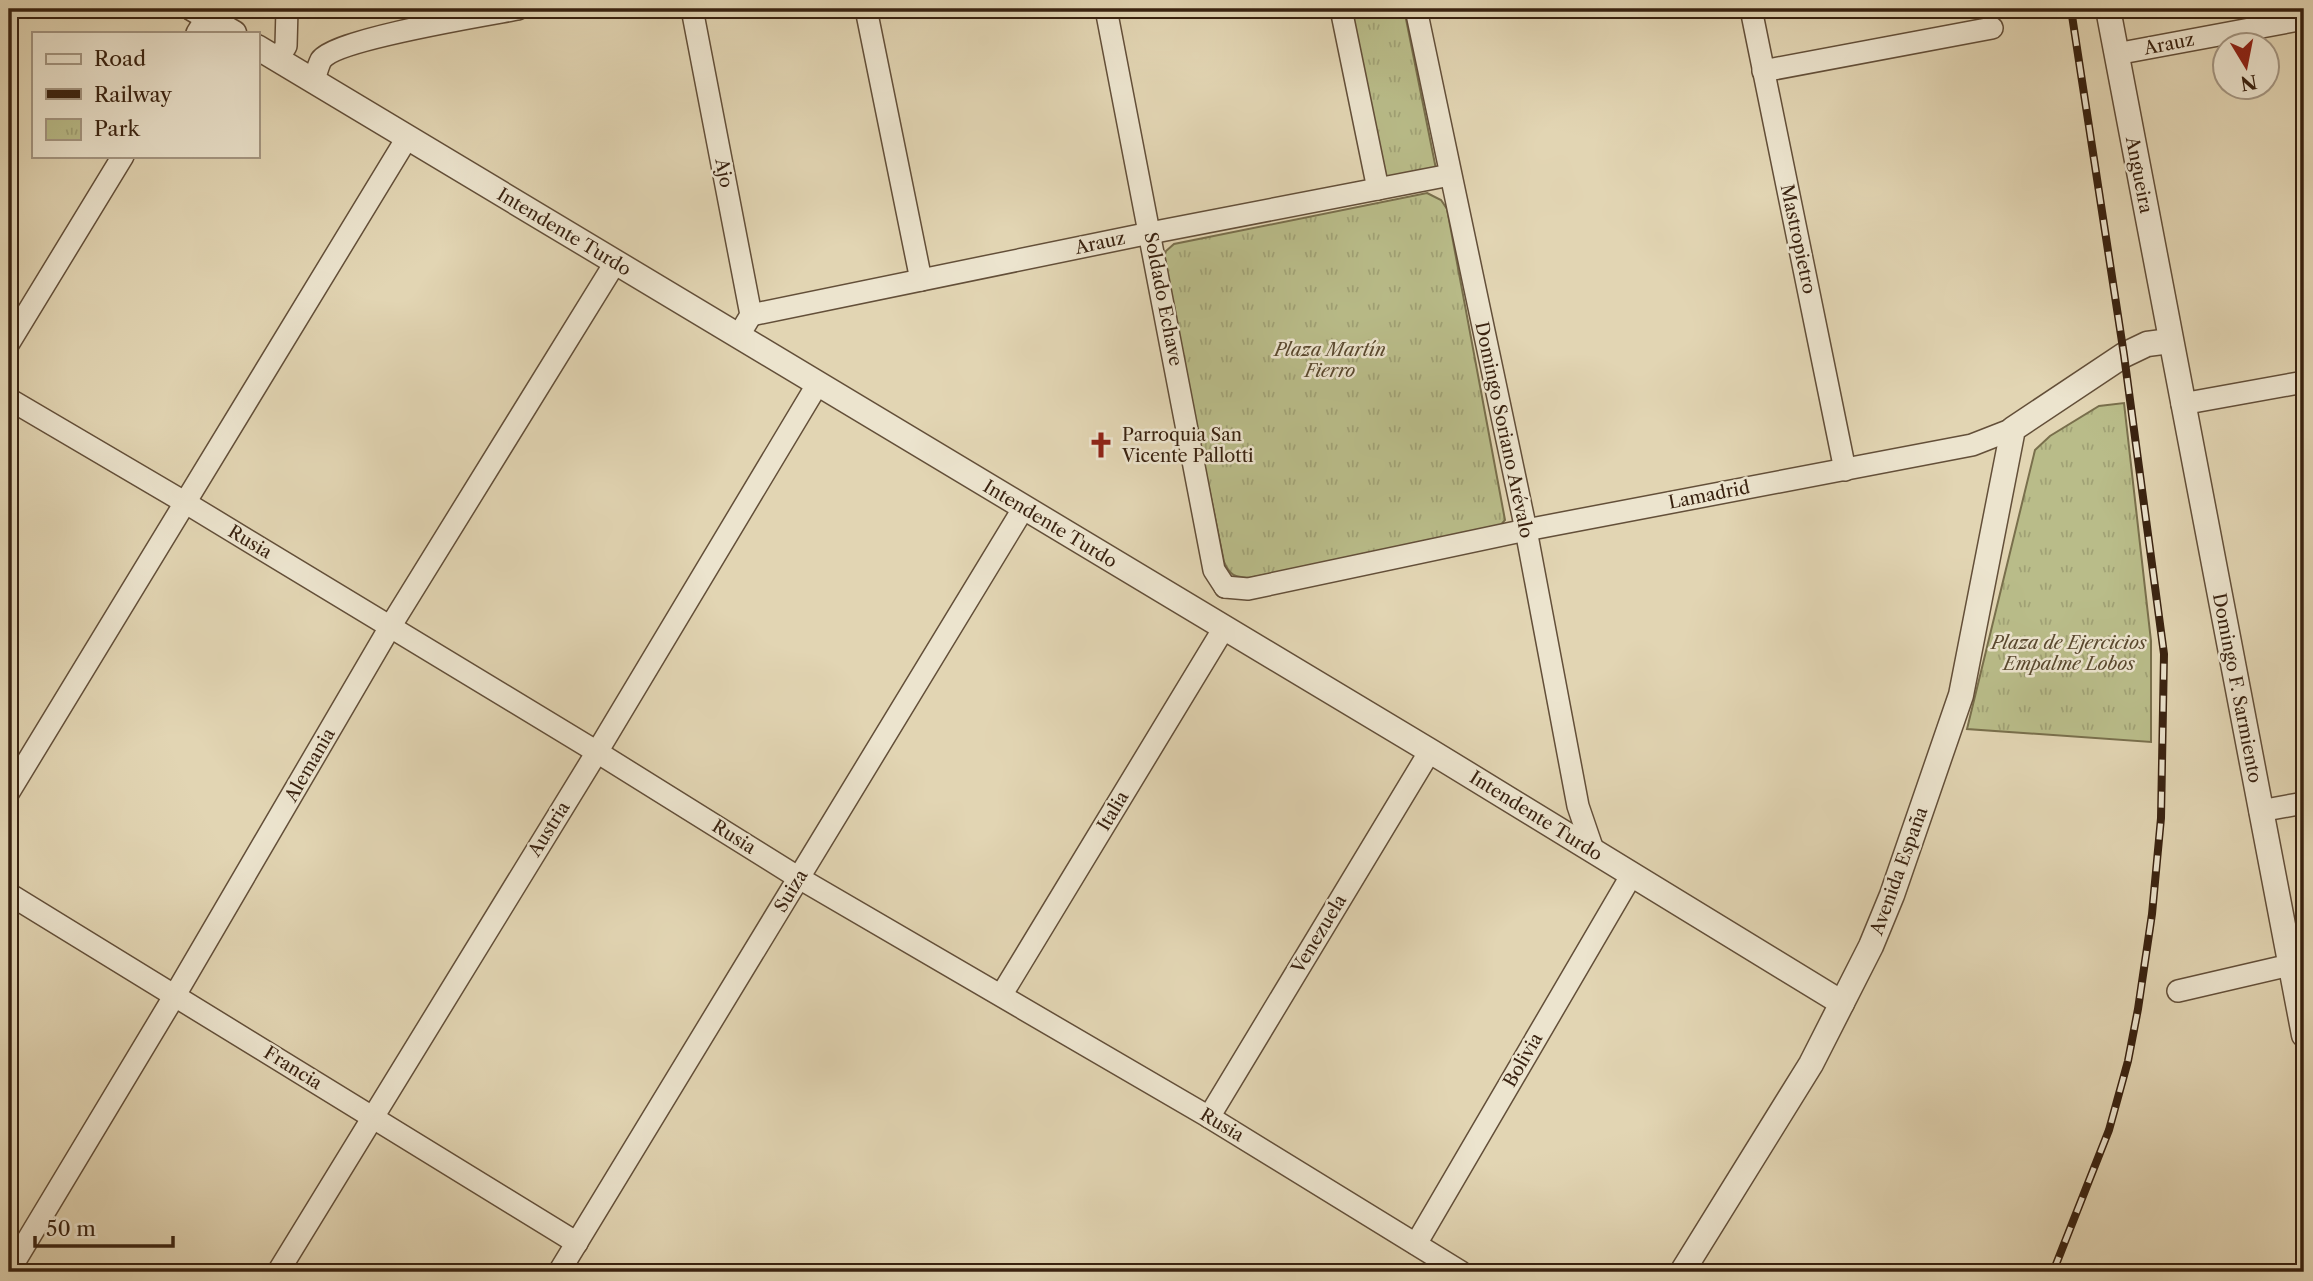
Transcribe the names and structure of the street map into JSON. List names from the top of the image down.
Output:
{
  "streets": {
    "street": [
      "Arauz",
      "Ajo",
      "Angueira",
      "Intendente Turdo",
      "Mastropietro",
      "Soldado Echave",
      "Domingo Soriano Arévalo",
      "Lamadrid",
      "Rusia",
      "Domingo F. Sarmiento",
      "Alemania",
      "Italia",
      "Austria",
      "Avenida España",
      "Suiza",
      "Venezuela",
      "Bolivia",
      "Francia"
    ]
  },
  "crossings": [
    ["Arauz", "Ajo"],
    ["Arauz", "Angueira"],
    ["Arauz", "Intendente Turdo"],
    ["Arauz", "Soldado Echave"],
    ["Arauz", "Domingo Soriano Arévalo"],
    ["Ajo", "Intendente Turdo"],
    ["Angueira", "Lamadrid"],
    ["Angueira", "Domingo F. Sarmiento"],
    ["Intendente Turdo", "Domingo Soriano Arévalo"],
    ["Intendente Turdo", "Alemania"],
    ["Intendente Turdo", "Italia"],
    ["Intendente Turdo", "Austria"],
    ["Intendente Turdo", "Avenida España"],
    ["Intendente Turdo", "Suiza"],
    ["Intendente Turdo", "Venezuela"],
    ["Intendente Turdo", "Bolivia"],
    ["Mastropietro", "Lamadrid"],
    ["Soldado Echave", "Lamadrid"],
    ["Soldado Echave", "Italia"],
    ["Domingo Soriano Arévalo", "Lamadrid"],
    ["Lamadrid", "Domingo F. Sarmiento"],
    ["Lamadrid", "Italia"],
    ["Lamadrid", "Avenida España"],
    ["Rusia", "Alemania"],
    ["Rusia", "Italia"],
    ["Rusia", "Austria"],
    ["Rusia", "Suiza"],
    ["Rusia", "Venezuela"],
    ["Rusia", "Bolivia"],
    ["Alemania", "Francia"],
    ["Austria", "Francia"],
    ["Suiza", "Francia"]
  ],
  "parks": ["Plaza Martín Fierro", "Plaza de Ejercicios Empalme Lobos"],
  "places": {
    "church": ["Parroquia San Vicente Pallotti"]
  },
  "legend": ["Road", "Railway", "Park"],
  "scale_bar": "50 m",
  "north": "bottom"
}
